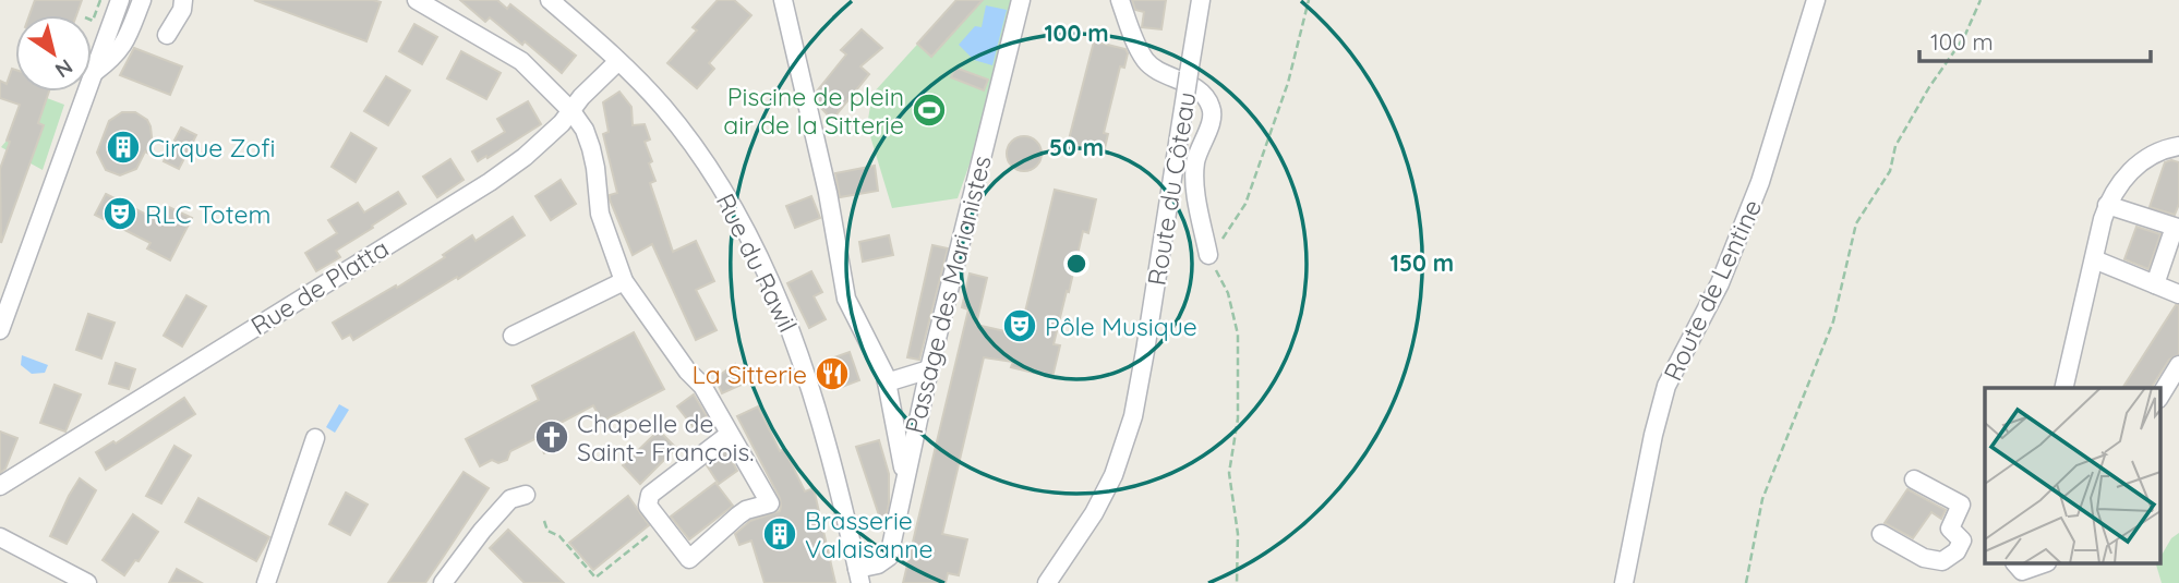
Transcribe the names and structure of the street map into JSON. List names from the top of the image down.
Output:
{
  "streets": {
    "street": [
      "Route du Côteau",
      "Rue du Rawil",
      "Rue de Platta",
      "Route de Lentine",
      "Passage des Marianistes"
    ]
  },
  "crossings": [
    ["Rue du Rawil", "Rue de Platta"],
    ["Rue du Rawil", "Passage des Marianistes"]
  ],
  "places": {
    "sports": ["Piscine de plein air de la Sitterie"],
    "building": ["Cirque Zofi", "Brasserie Valaisanne"],
    "theatre": ["RLC Totem", "Pôle Musique"],
    "restaurant": ["La Sitterie"],
    "church": ["Chapelle de Saint- François."]
  },
  "scale_bar": "100 m",
  "north": "bottom right",
  "rings": ["100 m", "50 m", "150 m"]
}
